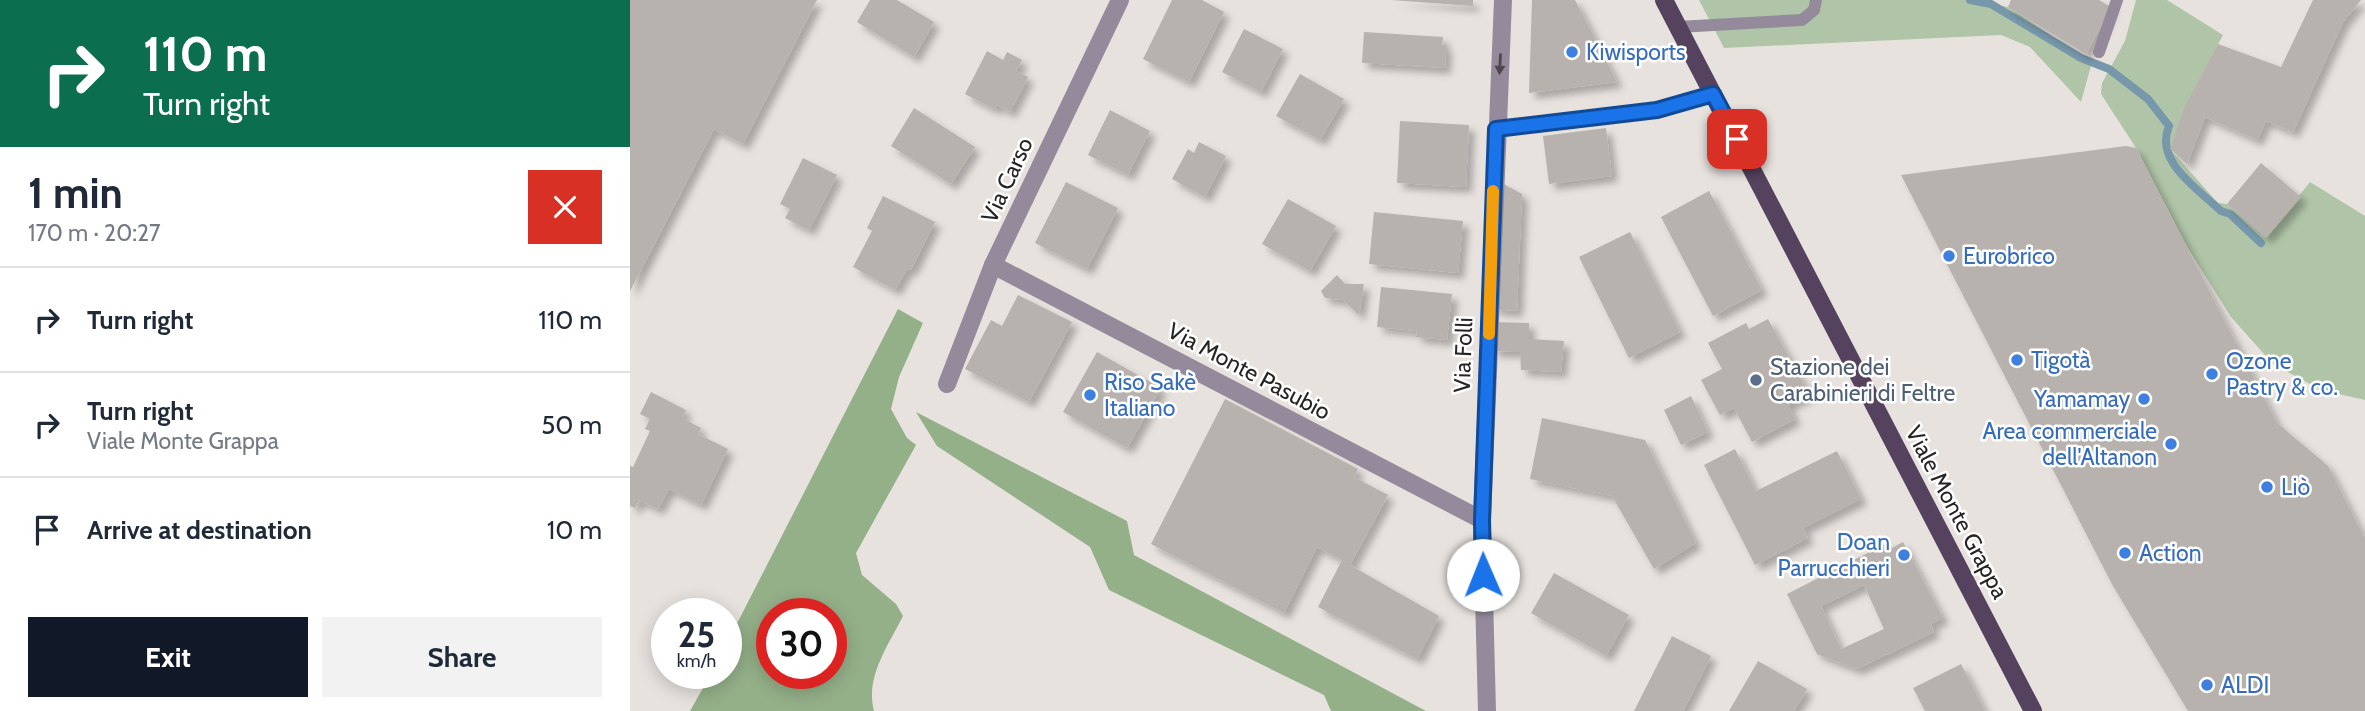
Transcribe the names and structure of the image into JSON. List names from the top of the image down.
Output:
{
  "streets": {
    "main road": ["Viale Monte Grappa"],
    "street": ["Via Carso", "Via Folli", "Via Monte Pasubio"]
  },
  "crossings": [
    ["Via Carso", "Via Monte Pasubio"],
    ["Via Folli", "Via Monte Pasubio"]
  ],
  "places": [
    "Kiwisports",
    "Eurobrico",
    "Tigotà",
    "Ozone Pastry & co.",
    "Stazione dei Carabinieri di Feltre",
    "Riso Sakè Italiano",
    "Yamamay",
    "Area commerciale dell'Altanon",
    "Liò",
    "Action",
    "Doan Parrucchieri",
    "ALDI"
  ],
  "page": {
    "turn": ["110 m", "Turn right"],
    "heading": ["1 min", "170 m · 20:27"],
    "list": [
      {
        "name": "Turn right",
        "value": "110 m"
      },
      {
        "name": "Turn right",
        "note": "Viale Monte Grappa",
        "value": "50 m"
      },
      {
        "name": "Arrive at destination",
        "value": "10 m"
      }
    ],
    "speed": "25 km/h",
    "limit": "30",
    "buttons": ["Exit", "Share"]
  }
}
